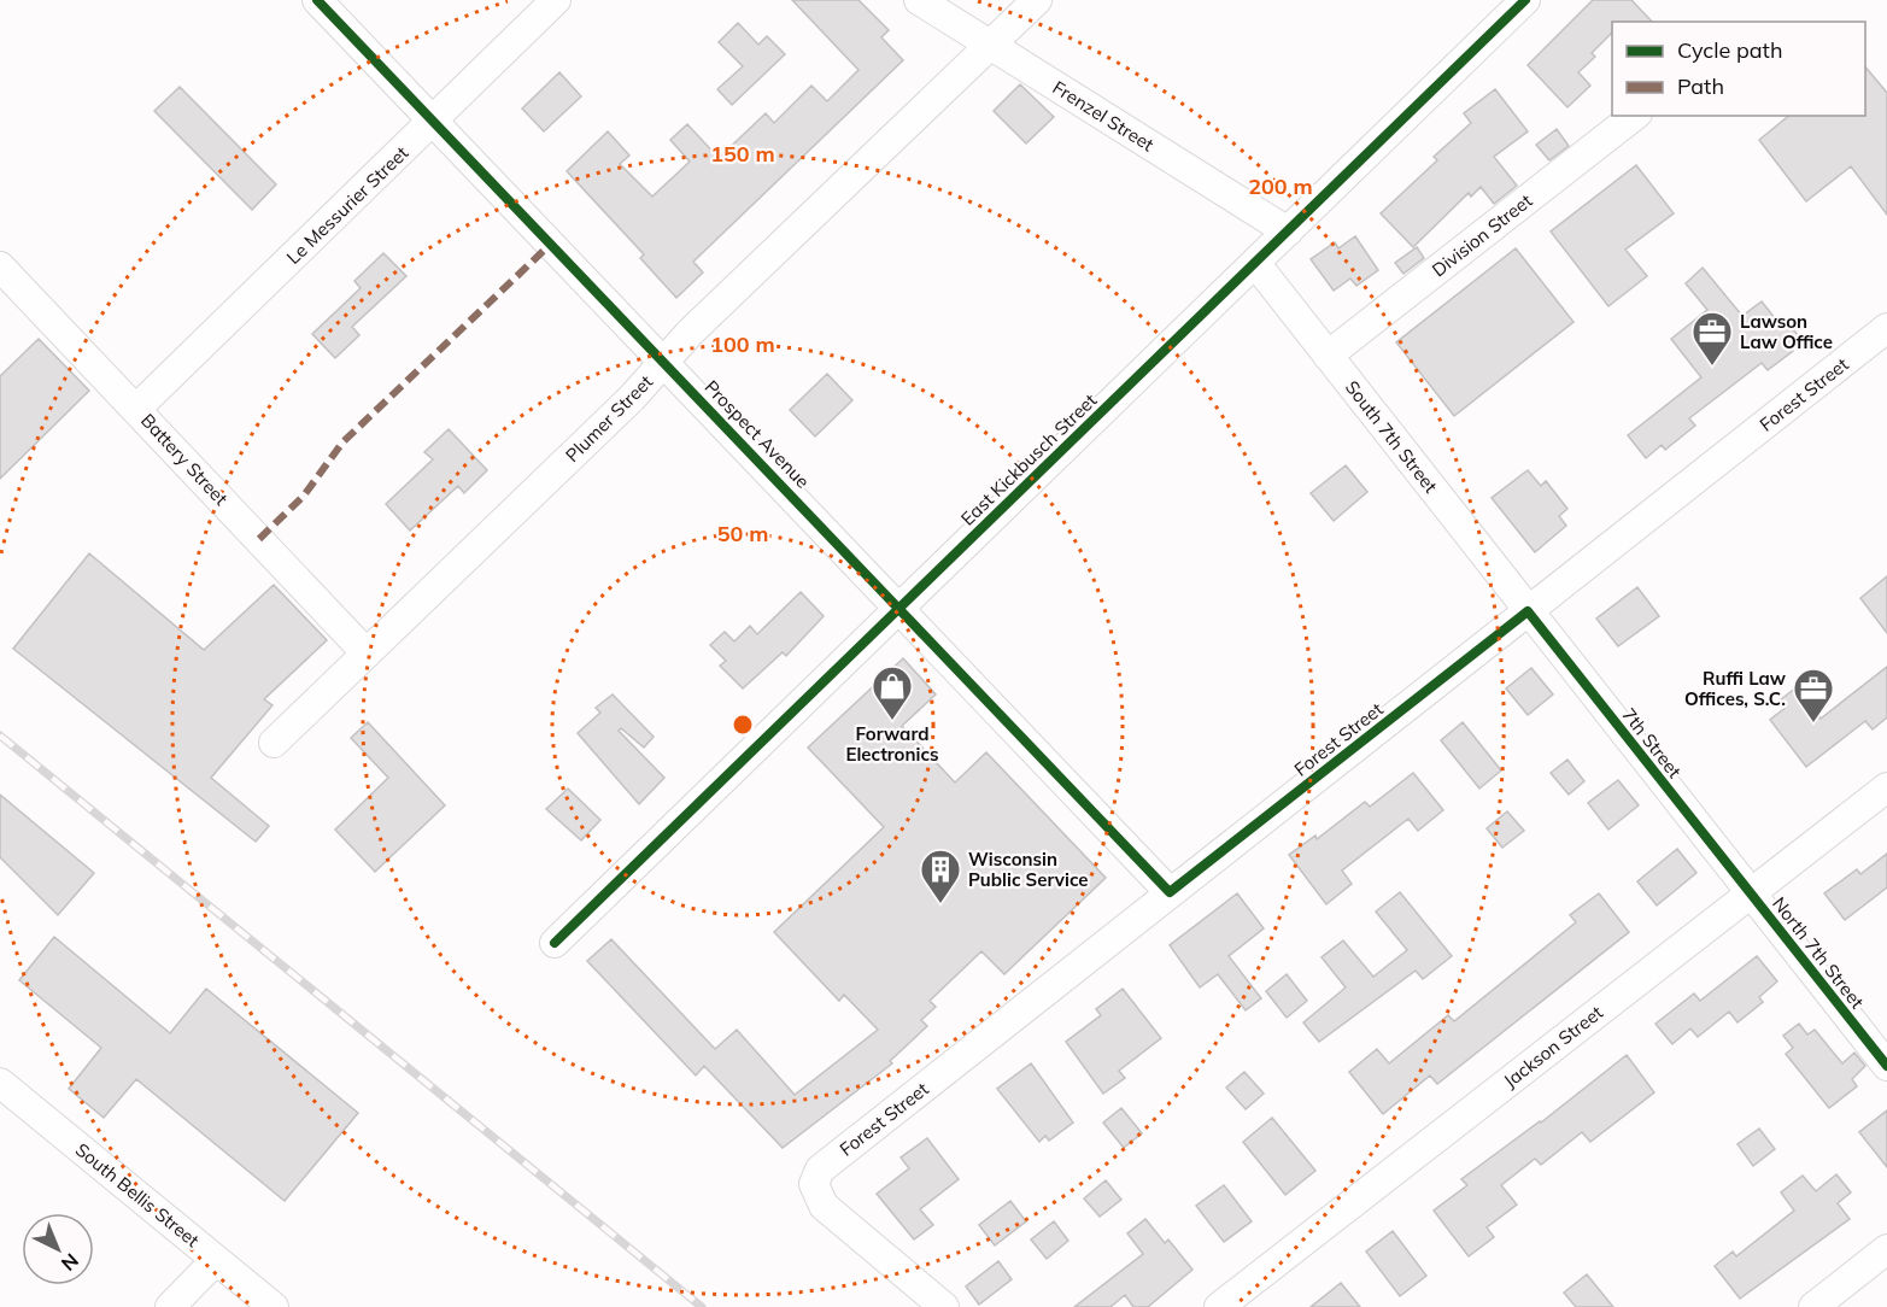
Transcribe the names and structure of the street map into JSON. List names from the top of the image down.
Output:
{
  "streets": {
    "street": [
      "Frenzel Street",
      "Le Messurier Street",
      "Division Street",
      "Forest Street",
      "Plumer Street",
      "Prospect Avenue",
      "South 7th Street",
      "Battery Street",
      "East Kickbusch Street",
      "7th Street",
      "North 7th Street",
      "Jackson Street",
      "South Bellis Street"
    ]
  },
  "crossings": [
    ["Frenzel Street", "Plumer Street"],
    ["Frenzel Street", "East Kickbusch Street"],
    ["Le Messurier Street", "Prospect Avenue"],
    ["Le Messurier Street", "Battery Street"],
    ["Division Street", "South 7th Street"],
    ["Forest Street", "Prospect Avenue"],
    ["Forest Street", "South 7th Street"],
    ["Forest Street", "7th Street"],
    ["Plumer Street", "Prospect Avenue"],
    ["Plumer Street", "Battery Street"],
    ["Prospect Avenue", "East Kickbusch Street"],
    ["South 7th Street", "East Kickbusch Street"],
    ["South 7th Street", "7th Street"],
    ["7th Street", "North 7th Street"],
    ["7th Street", "Jackson Street"],
    ["North 7th Street", "Jackson Street"]
  ],
  "places": {
    "office": ["Lawson Law Office", "Ruffi Law Offices, S.C."],
    "shop": ["Forward Electronics"],
    "building": ["Wisconsin Public Service"]
  },
  "legend": ["Cycle path", "Path"],
  "north": "bottom right",
  "rings": [
    "150 m",
    "200 m",
    "100 m",
    "50 m"
  ]
}
